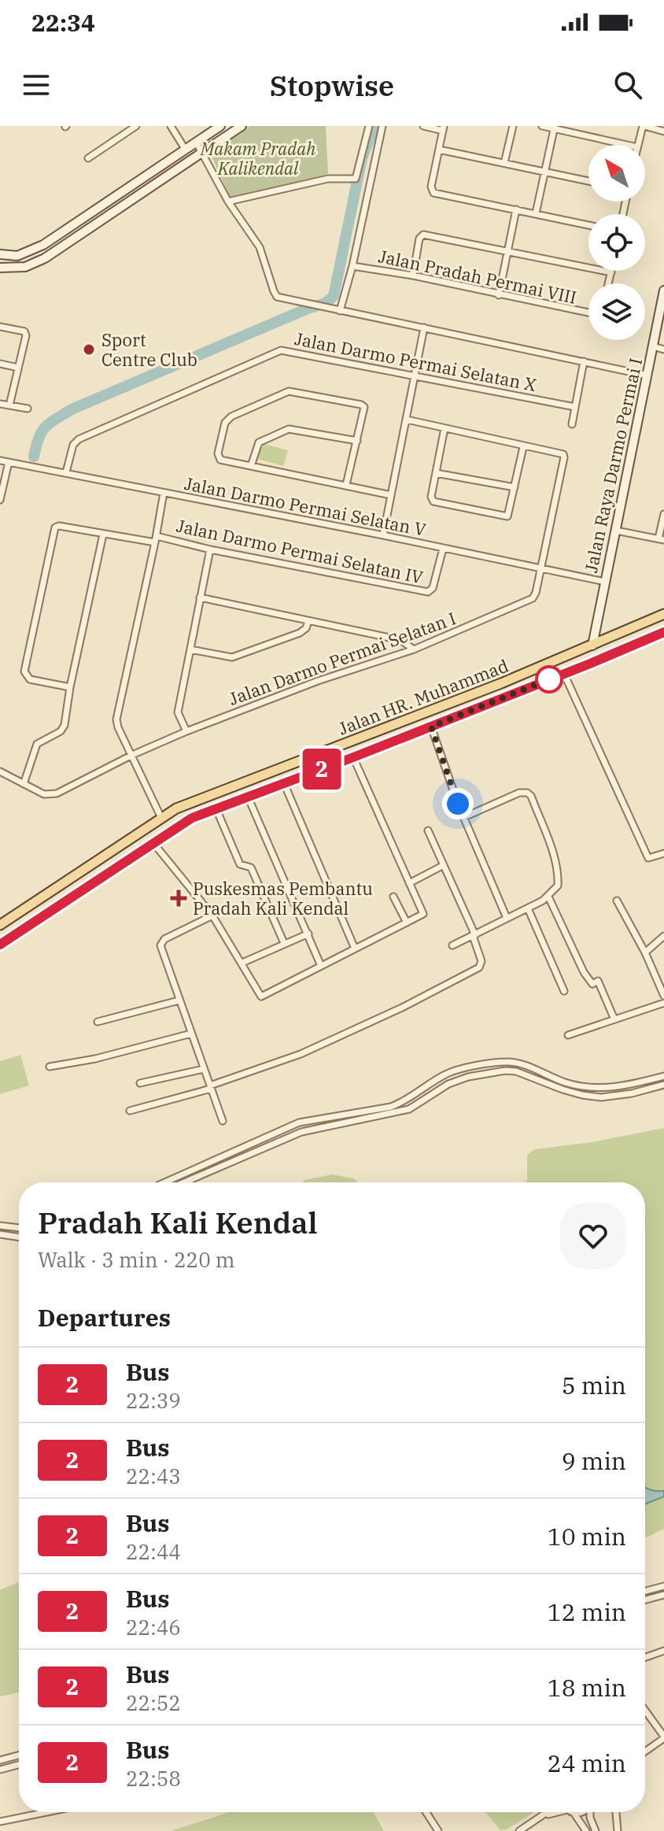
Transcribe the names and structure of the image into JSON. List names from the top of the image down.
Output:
{
  "streets": {
    "main road": ["Jalan Raya Darmo Permai I", "Jalan HR. Muhammad"],
    "street": [
      "Jalan Pradah Permai VIII",
      "Jalan Darmo Permai Selatan X",
      "Jalan Darmo Permai Selatan V",
      "Jalan Darmo Permai Selatan IV",
      "Jalan Darmo Permai Selatan I"
    ]
  },
  "crossings": [
    ["Jalan Darmo Permai Selatan X", "Jalan Darmo Permai Selatan V"],
    ["Jalan Raya Darmo Permai I", "Jalan Darmo Permai Selatan V"],
    ["Jalan Raya Darmo Permai I", "Jalan HR. Muhammad"],
    ["Jalan Darmo Permai Selatan V", "Jalan Darmo Permai Selatan IV"],
    ["Jalan Darmo Permai Selatan V", "Jalan Darmo Permai Selatan I"]
  ],
  "parks": ["Makam Pradah Kalikendal"],
  "places": {
    "other": ["Sport Centre Club"],
    "health": ["Puskesmas Pembantu Pradah Kali Kendal"]
  },
  "lines": ["bus line 2"],
  "north": "top left",
  "page": {
    "status": "22:34",
    "header": "Stopwise",
    "on_map": "2",
    "heading": [
      ["Pradah Kali Kendal", "Walk · 3 min · 220 m"],
      "Departures"
    ],
    "list": [
      {
        "mark": "2",
        "name": "Bus",
        "note": "22:39",
        "value": "5 min"
      },
      {
        "mark": "2",
        "name": "Bus",
        "note": "22:43",
        "value": "9 min"
      },
      {
        "mark": "2",
        "name": "Bus",
        "note": "22:44",
        "value": "10 min"
      },
      {
        "mark": "2",
        "name": "Bus",
        "note": "22:46",
        "value": "12 min"
      },
      {
        "mark": "2",
        "name": "Bus",
        "note": "22:52",
        "value": "18 min"
      },
      {
        "mark": "2",
        "name": "Bus",
        "note": "22:58",
        "value": "24 min"
      }
    ]
  }
}
